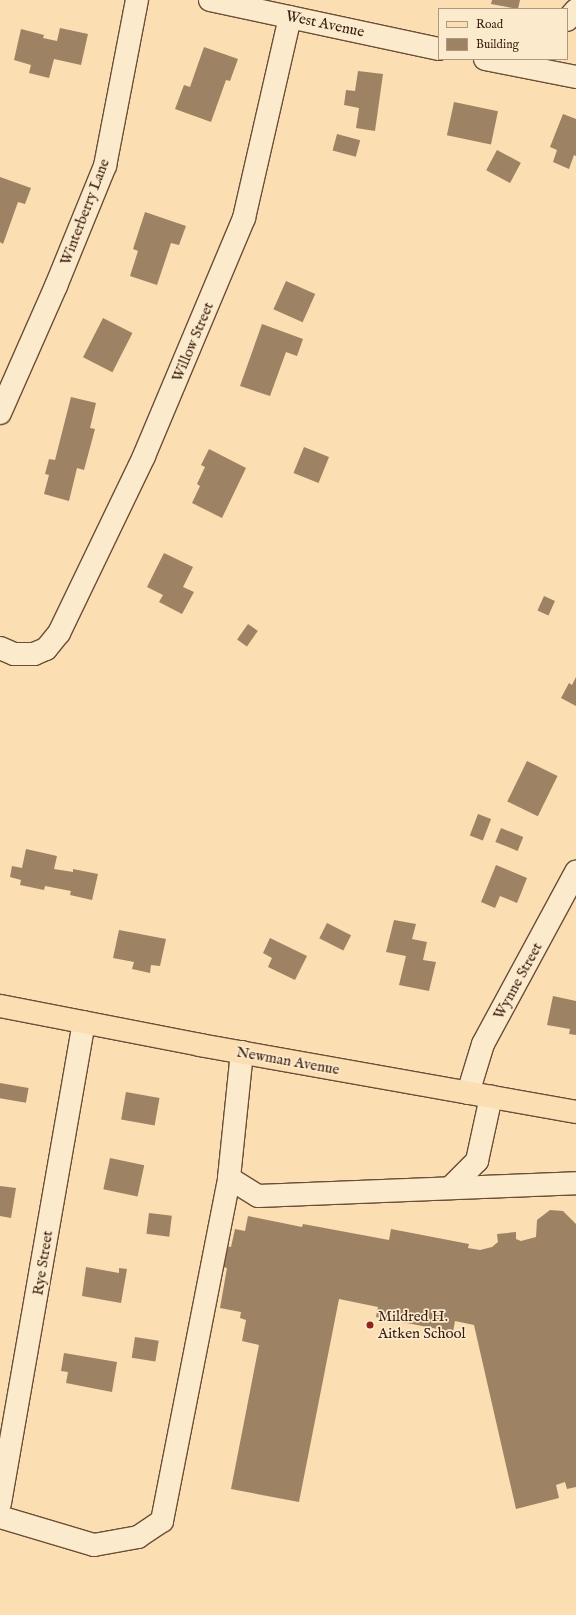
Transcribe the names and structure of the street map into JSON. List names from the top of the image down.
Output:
{
  "streets": {
    "main road": ["Newman Avenue"],
    "street": [
      "West Avenue",
      "Winterberry Lane",
      "Willow Street",
      "Wynne Street",
      "Rye Street"
    ]
  },
  "crossings": [
    ["West Avenue", "Willow Street"],
    ["Wynne Street", "Newman Avenue"],
    ["Newman Avenue", "Rye Street"]
  ],
  "places": ["Mildred H. Aitken School"],
  "legend": ["Road", "Building"]
}
